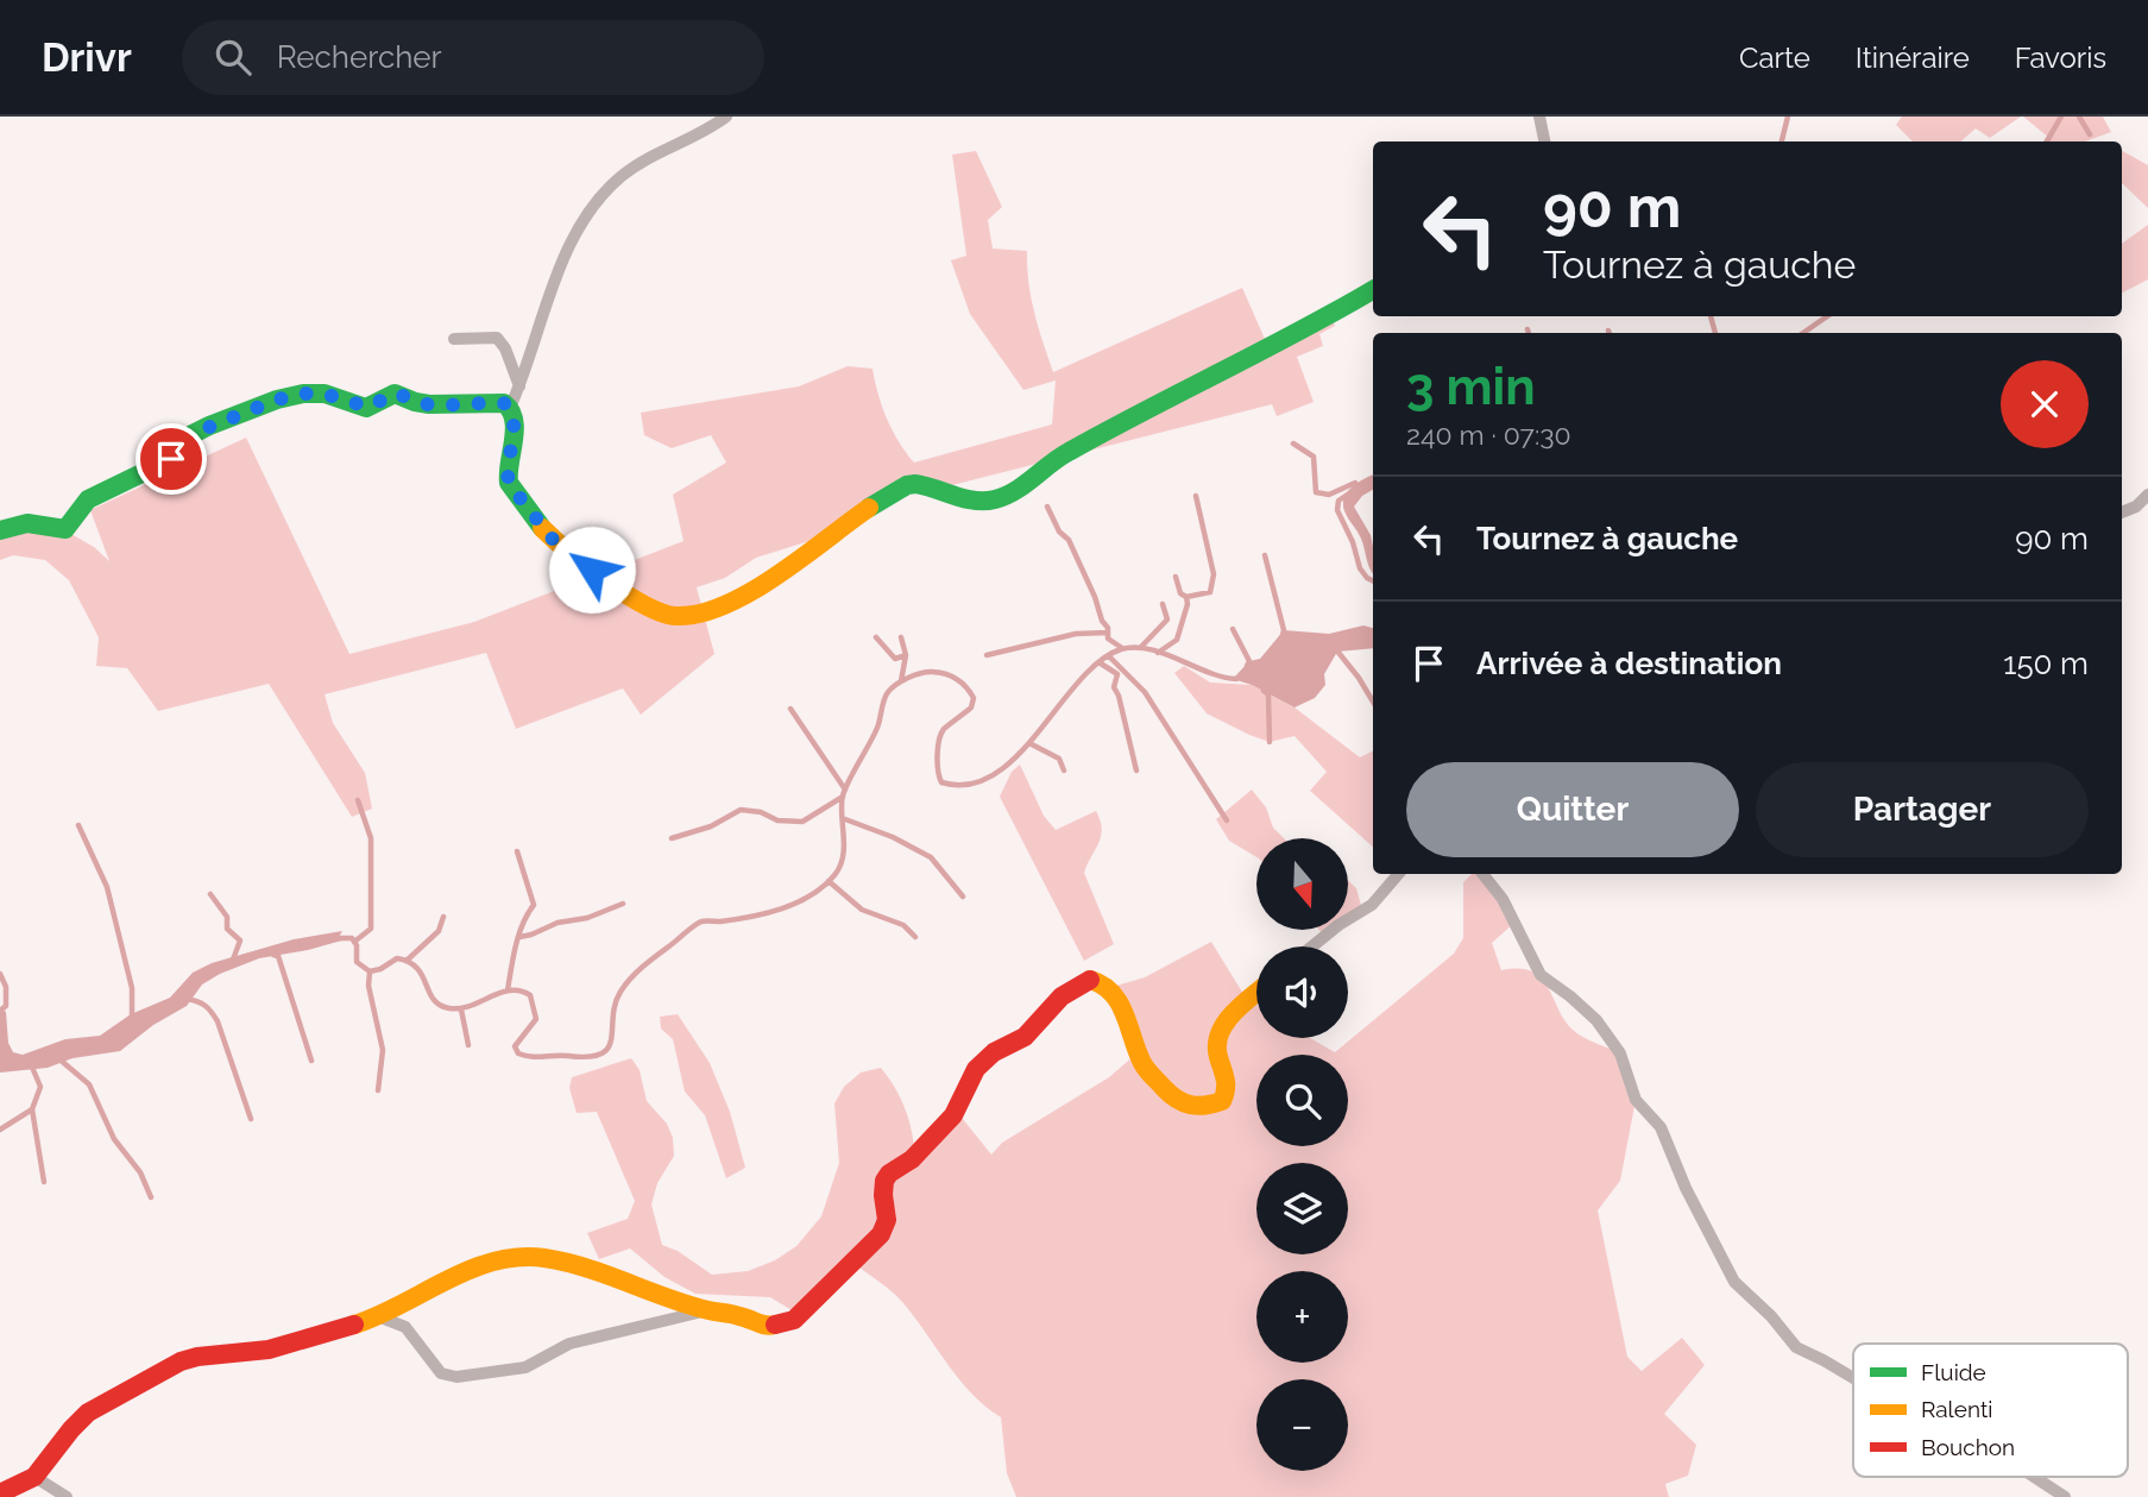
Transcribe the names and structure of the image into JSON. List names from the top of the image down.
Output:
{
  "legend": ["Fluide", "Ralenti", "Bouchon"],
  "north": "bottom",
  "page": {
    "header": "Drivr",
    "search": "Rechercher",
    "nav": ["Carte", "Itinéraire", "Favoris"],
    "turn": ["90 m", "Tournez à gauche"],
    "heading": ["3 min", "240 m · 07:30"],
    "list": [
      {
        "name": "Tournez à gauche",
        "value": "90 m"
      },
      {
        "name": "Arrivée à destination",
        "value": "150 m"
      }
    ],
    "buttons": ["Quitter", "Partager"],
    "map_buttons": ["+", "−"]
  }
}
